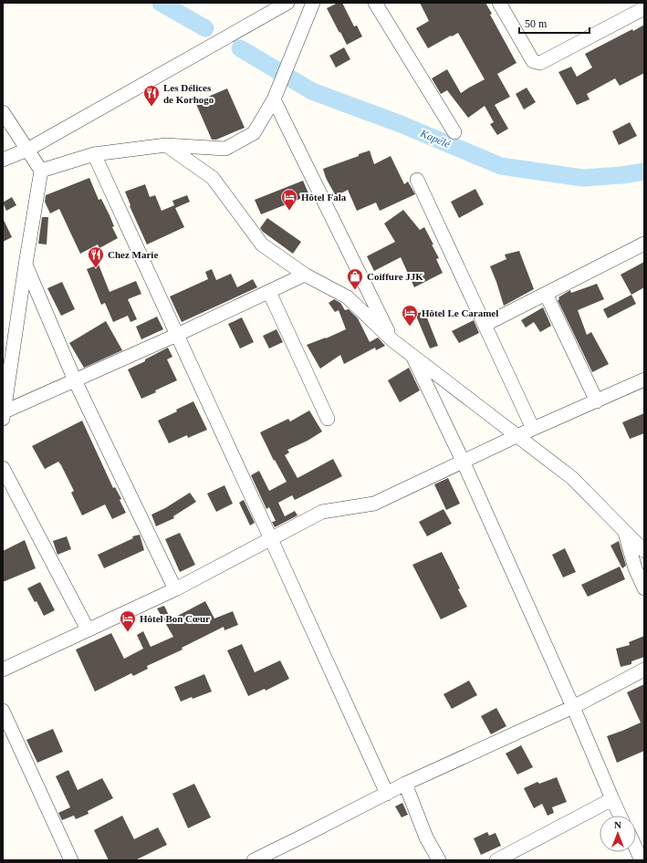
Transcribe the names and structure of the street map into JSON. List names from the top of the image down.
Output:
{
  "water": ["Kapélé"],
  "places": {
    "restaurant": ["Les Délices de Korhogo", "Chez Marie"],
    "hotel": ["Hôtel Fala", "Hôtel Le Caramel", "Hôtel Bon Cœur"],
    "shop": ["Coiffure JJK"]
  },
  "scale_bar": "50 m",
  "north": "top"
}
